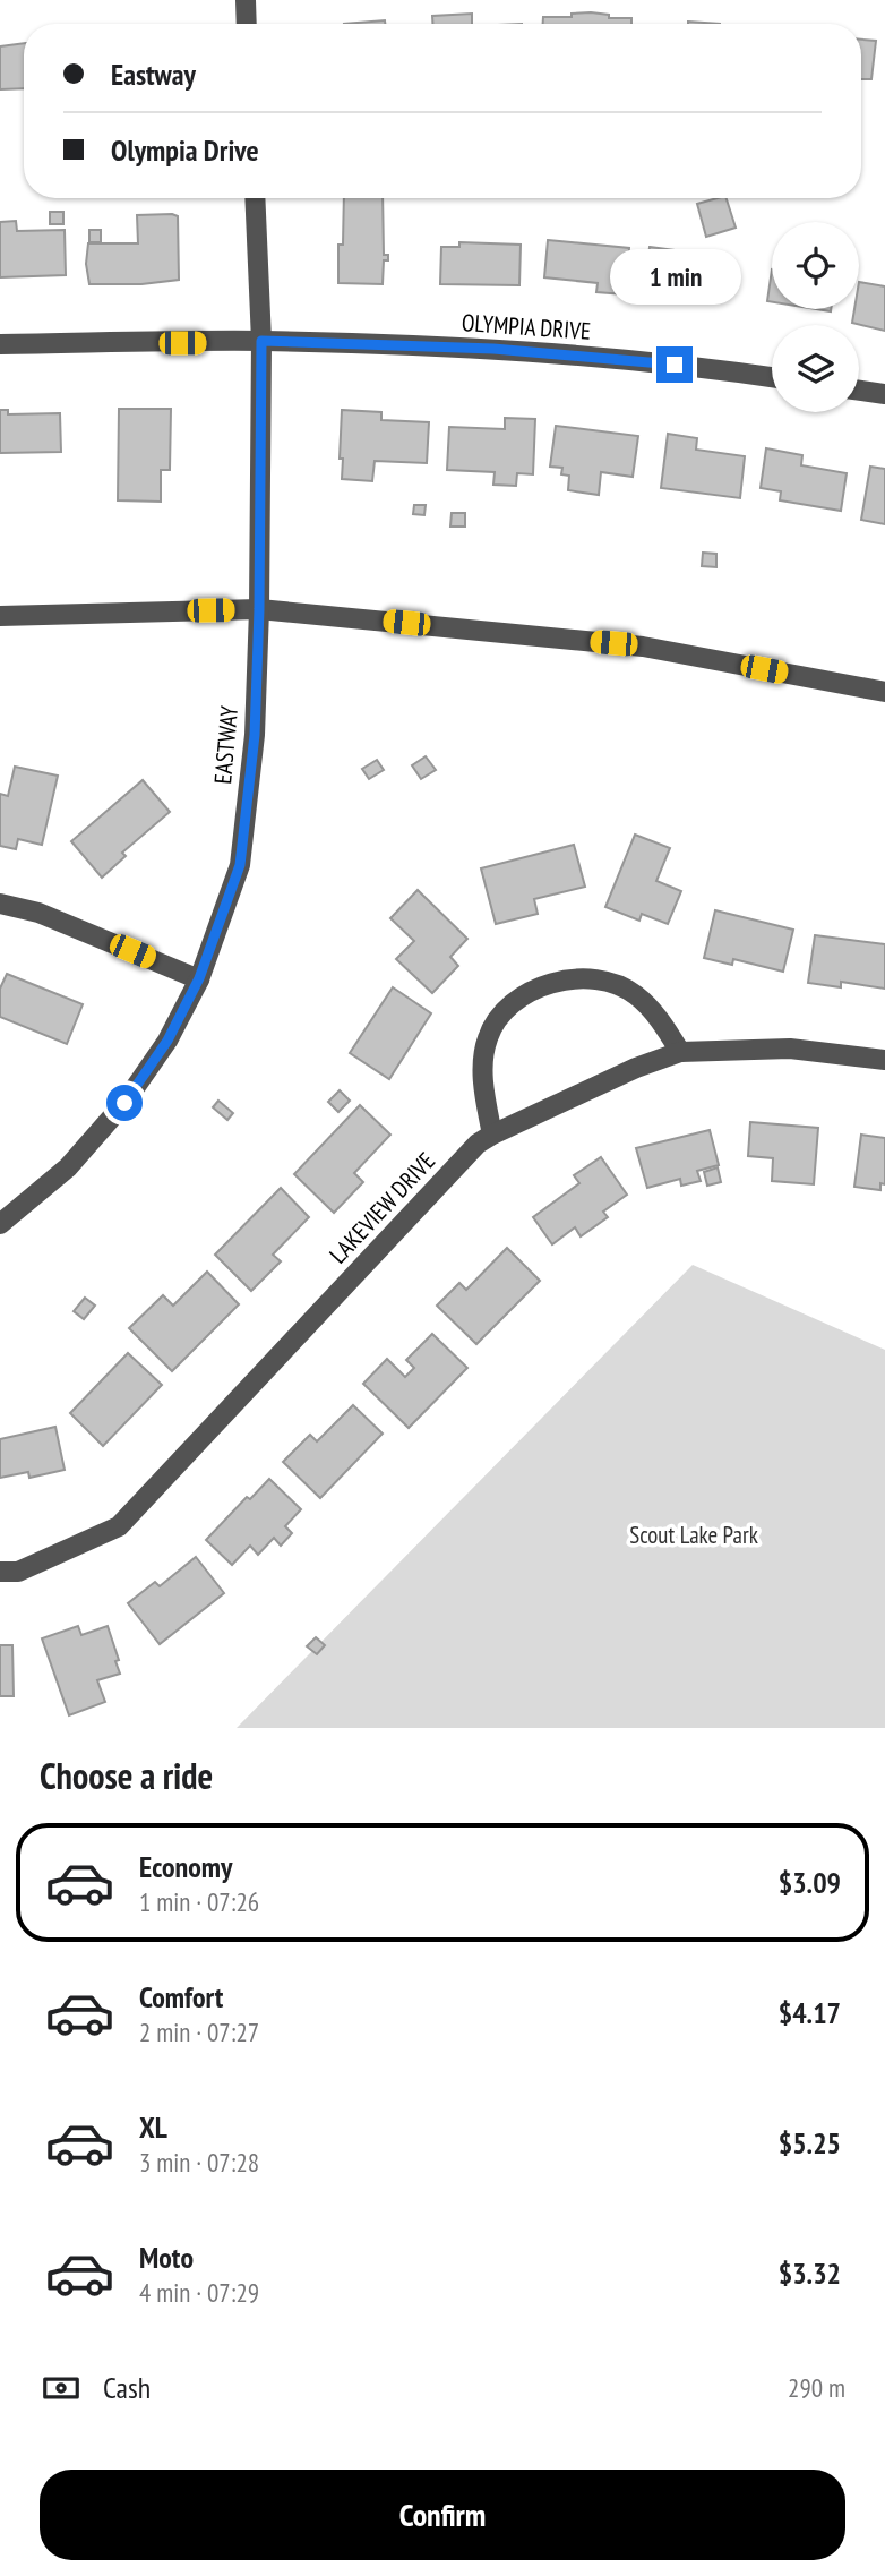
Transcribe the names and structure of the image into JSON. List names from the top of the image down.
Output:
{
  "streets": {
    "street": ["OLYMPIA DRIVE", "EASTWAY", "LAKEVIEW DRIVE"]
  },
  "crossings": [
    ["OLYMPIA DRIVE", "EASTWAY"]
  ],
  "parks": ["Scout Lake Park"],
  "page": {
    "banner": ["Eastway", "Olympia Drive"],
    "bubble": "1 min",
    "heading": "Choose a ride",
    "list": [
      {
        "name": "Economy",
        "note": "1 min · 07:26",
        "value": "$3.09"
      },
      {
        "name": "Comfort",
        "note": "2 min · 07:27",
        "value": "$4.17"
      },
      {
        "name": "XL",
        "note": "3 min · 07:28",
        "value": "$5.25"
      },
      {
        "name": "Moto",
        "note": "4 min · 07:29",
        "value": "$3.32"
      }
    ],
    "pay": ["Cash", "290 m"],
    "buttons": "Confirm"
  }
}
